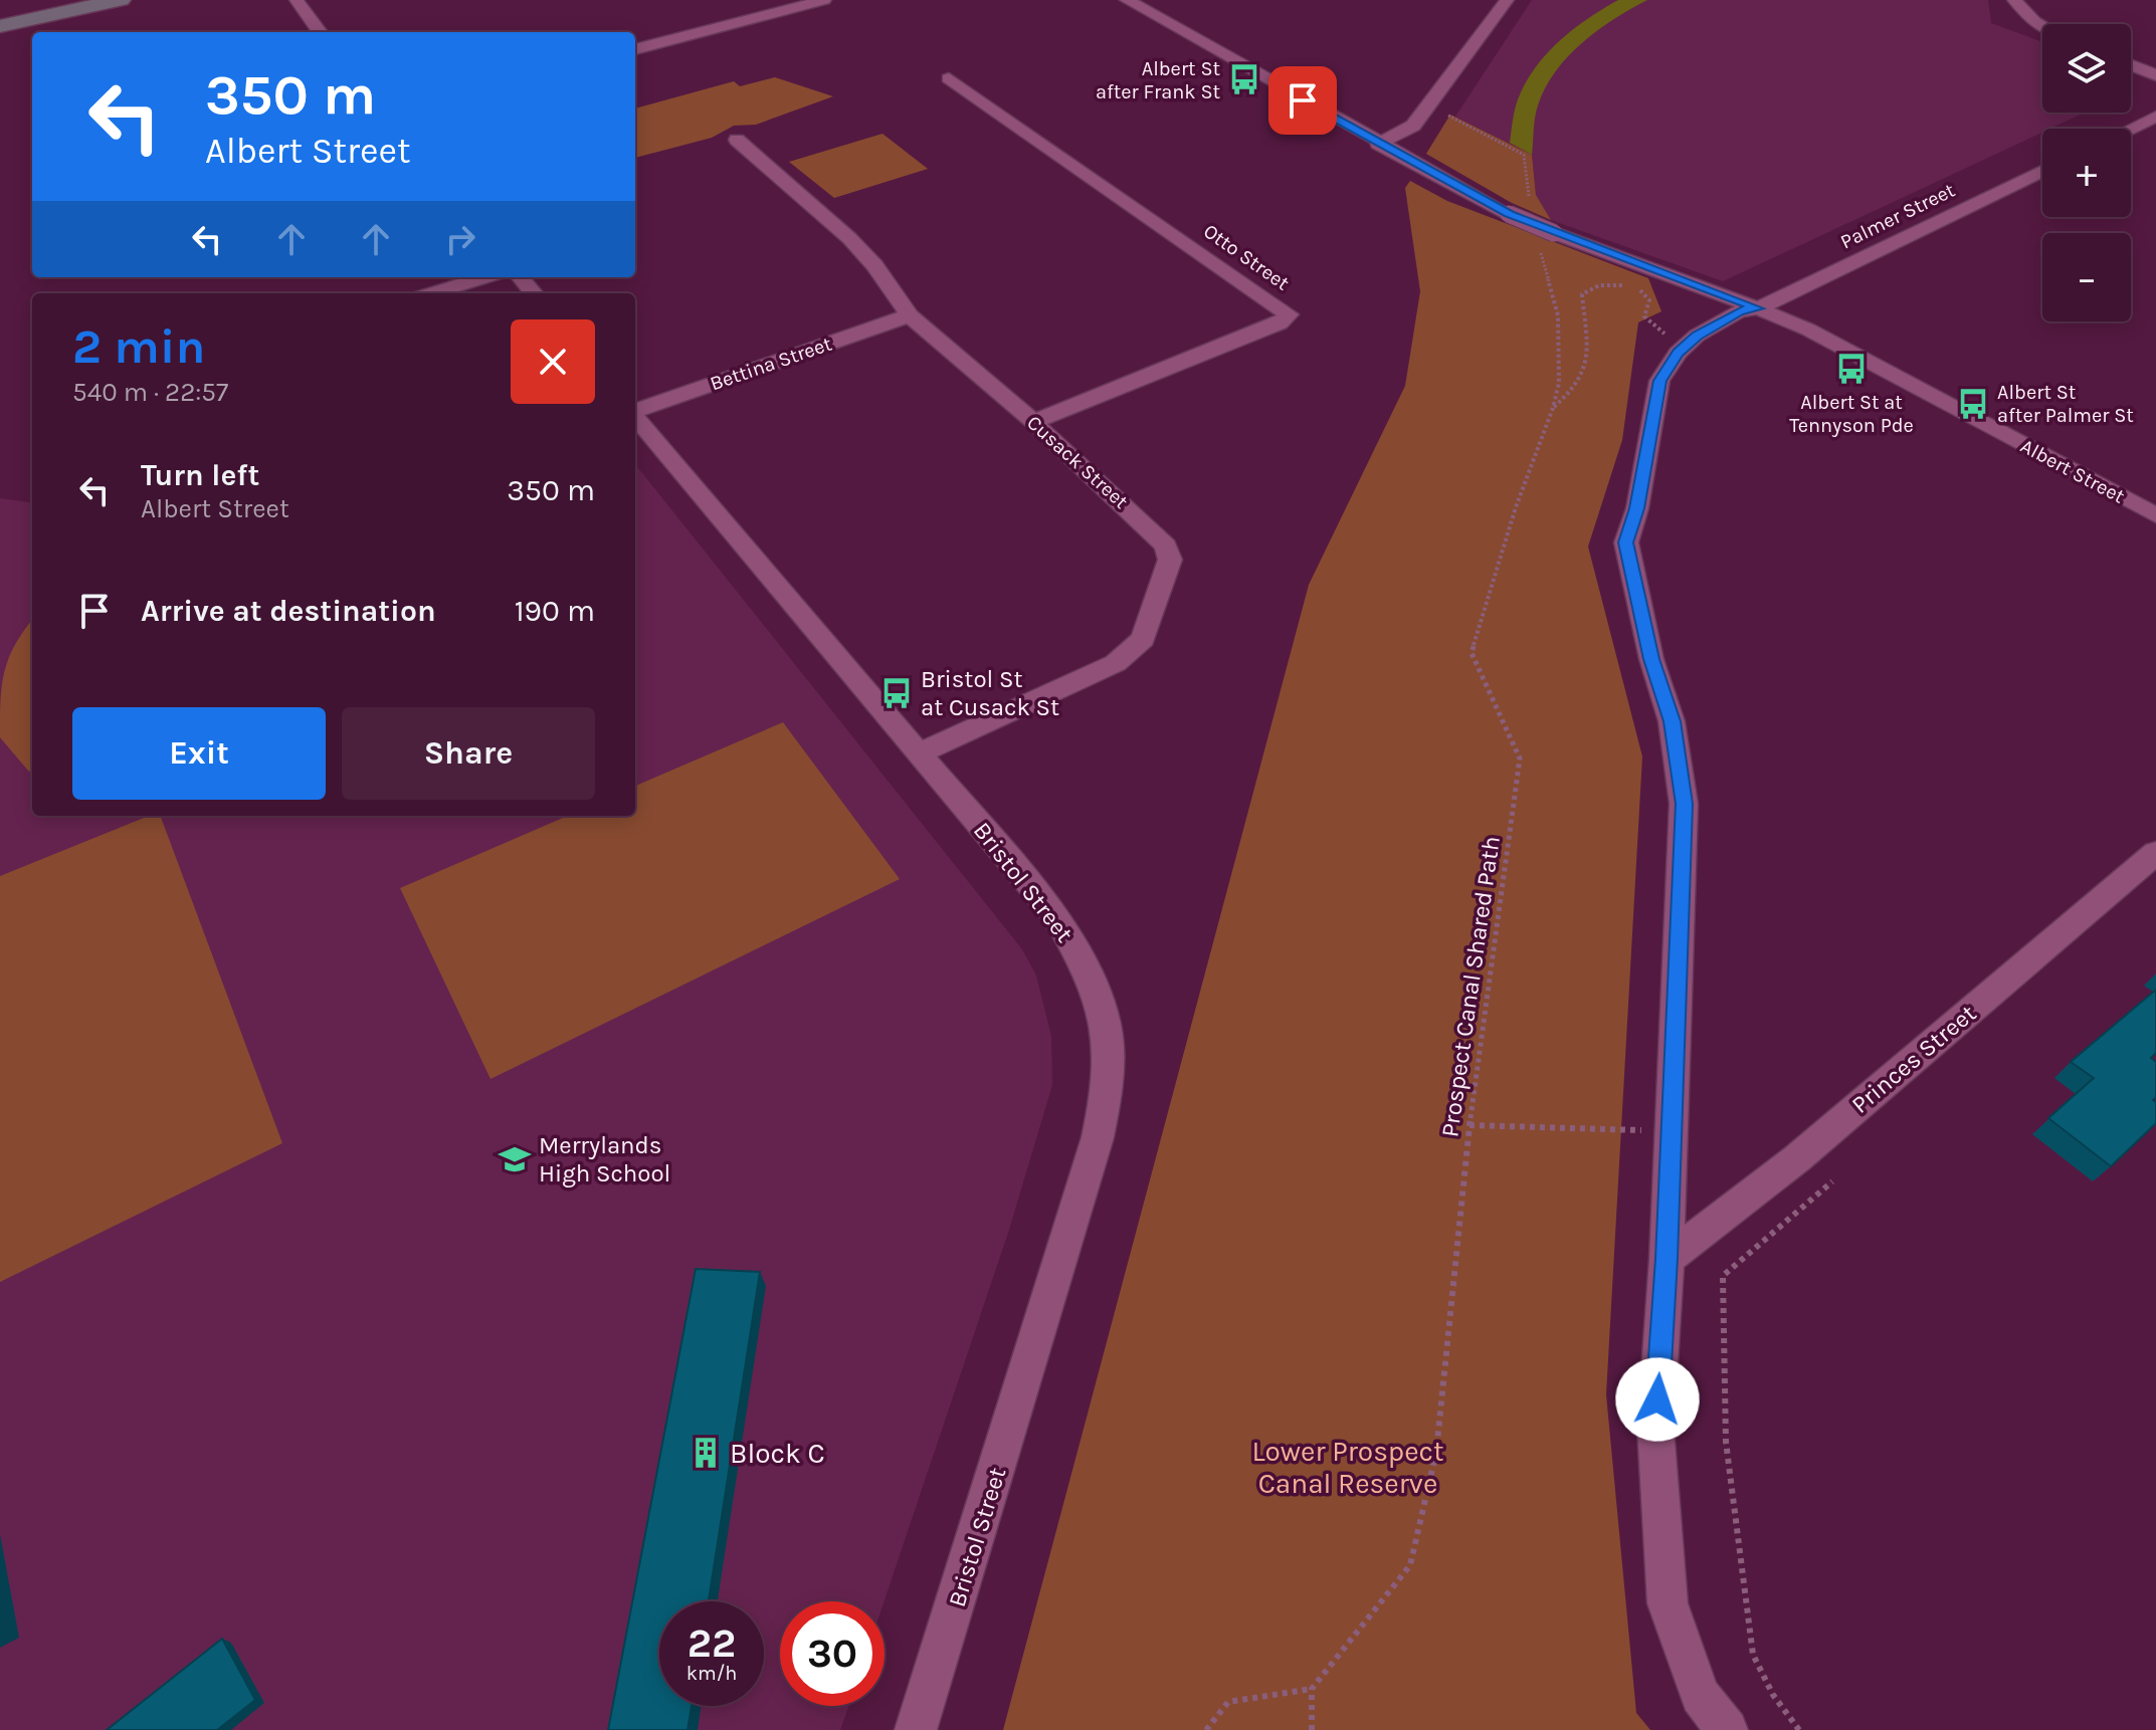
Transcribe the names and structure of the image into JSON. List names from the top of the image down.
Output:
{
  "streets": {
    "street": [
      "Palmer Street",
      "Otto Street",
      "Bettina Street",
      "Cusack Street",
      "Albert Street",
      "Bristol Street",
      "Princes Street"
    ],
    "path": ["Prospect Canal Shared Path"]
  },
  "crossings": [
    ["Palmer Street", "Albert Street"],
    ["Otto Street", "Cusack Street"],
    ["Bettina Street", "Cusack Street"],
    ["Cusack Street", "Bristol Street"]
  ],
  "parks": ["Lower Prospect Canal Reserve"],
  "places": {
    "bus stop": [
      "Albert St after Frank St",
      "Albert St at Tennyson Pde",
      "Albert St after Palmer St",
      "Bristol St at Cusack St"
    ],
    "school or university": ["Merrylands High School"],
    "building": ["Block C"]
  },
  "page": {
    "map_buttons": ["+", "−"],
    "turn": ["350 m", "Albert Street"],
    "heading": ["2 min", "540 m · 22:57"],
    "list": [
      {
        "name": "Turn left",
        "note": "Albert Street",
        "value": "350 m"
      },
      {
        "name": "Arrive at destination",
        "value": "190 m"
      }
    ],
    "buttons": ["Exit", "Share"],
    "speed": "22 km/h",
    "limit": "30"
  }
}
